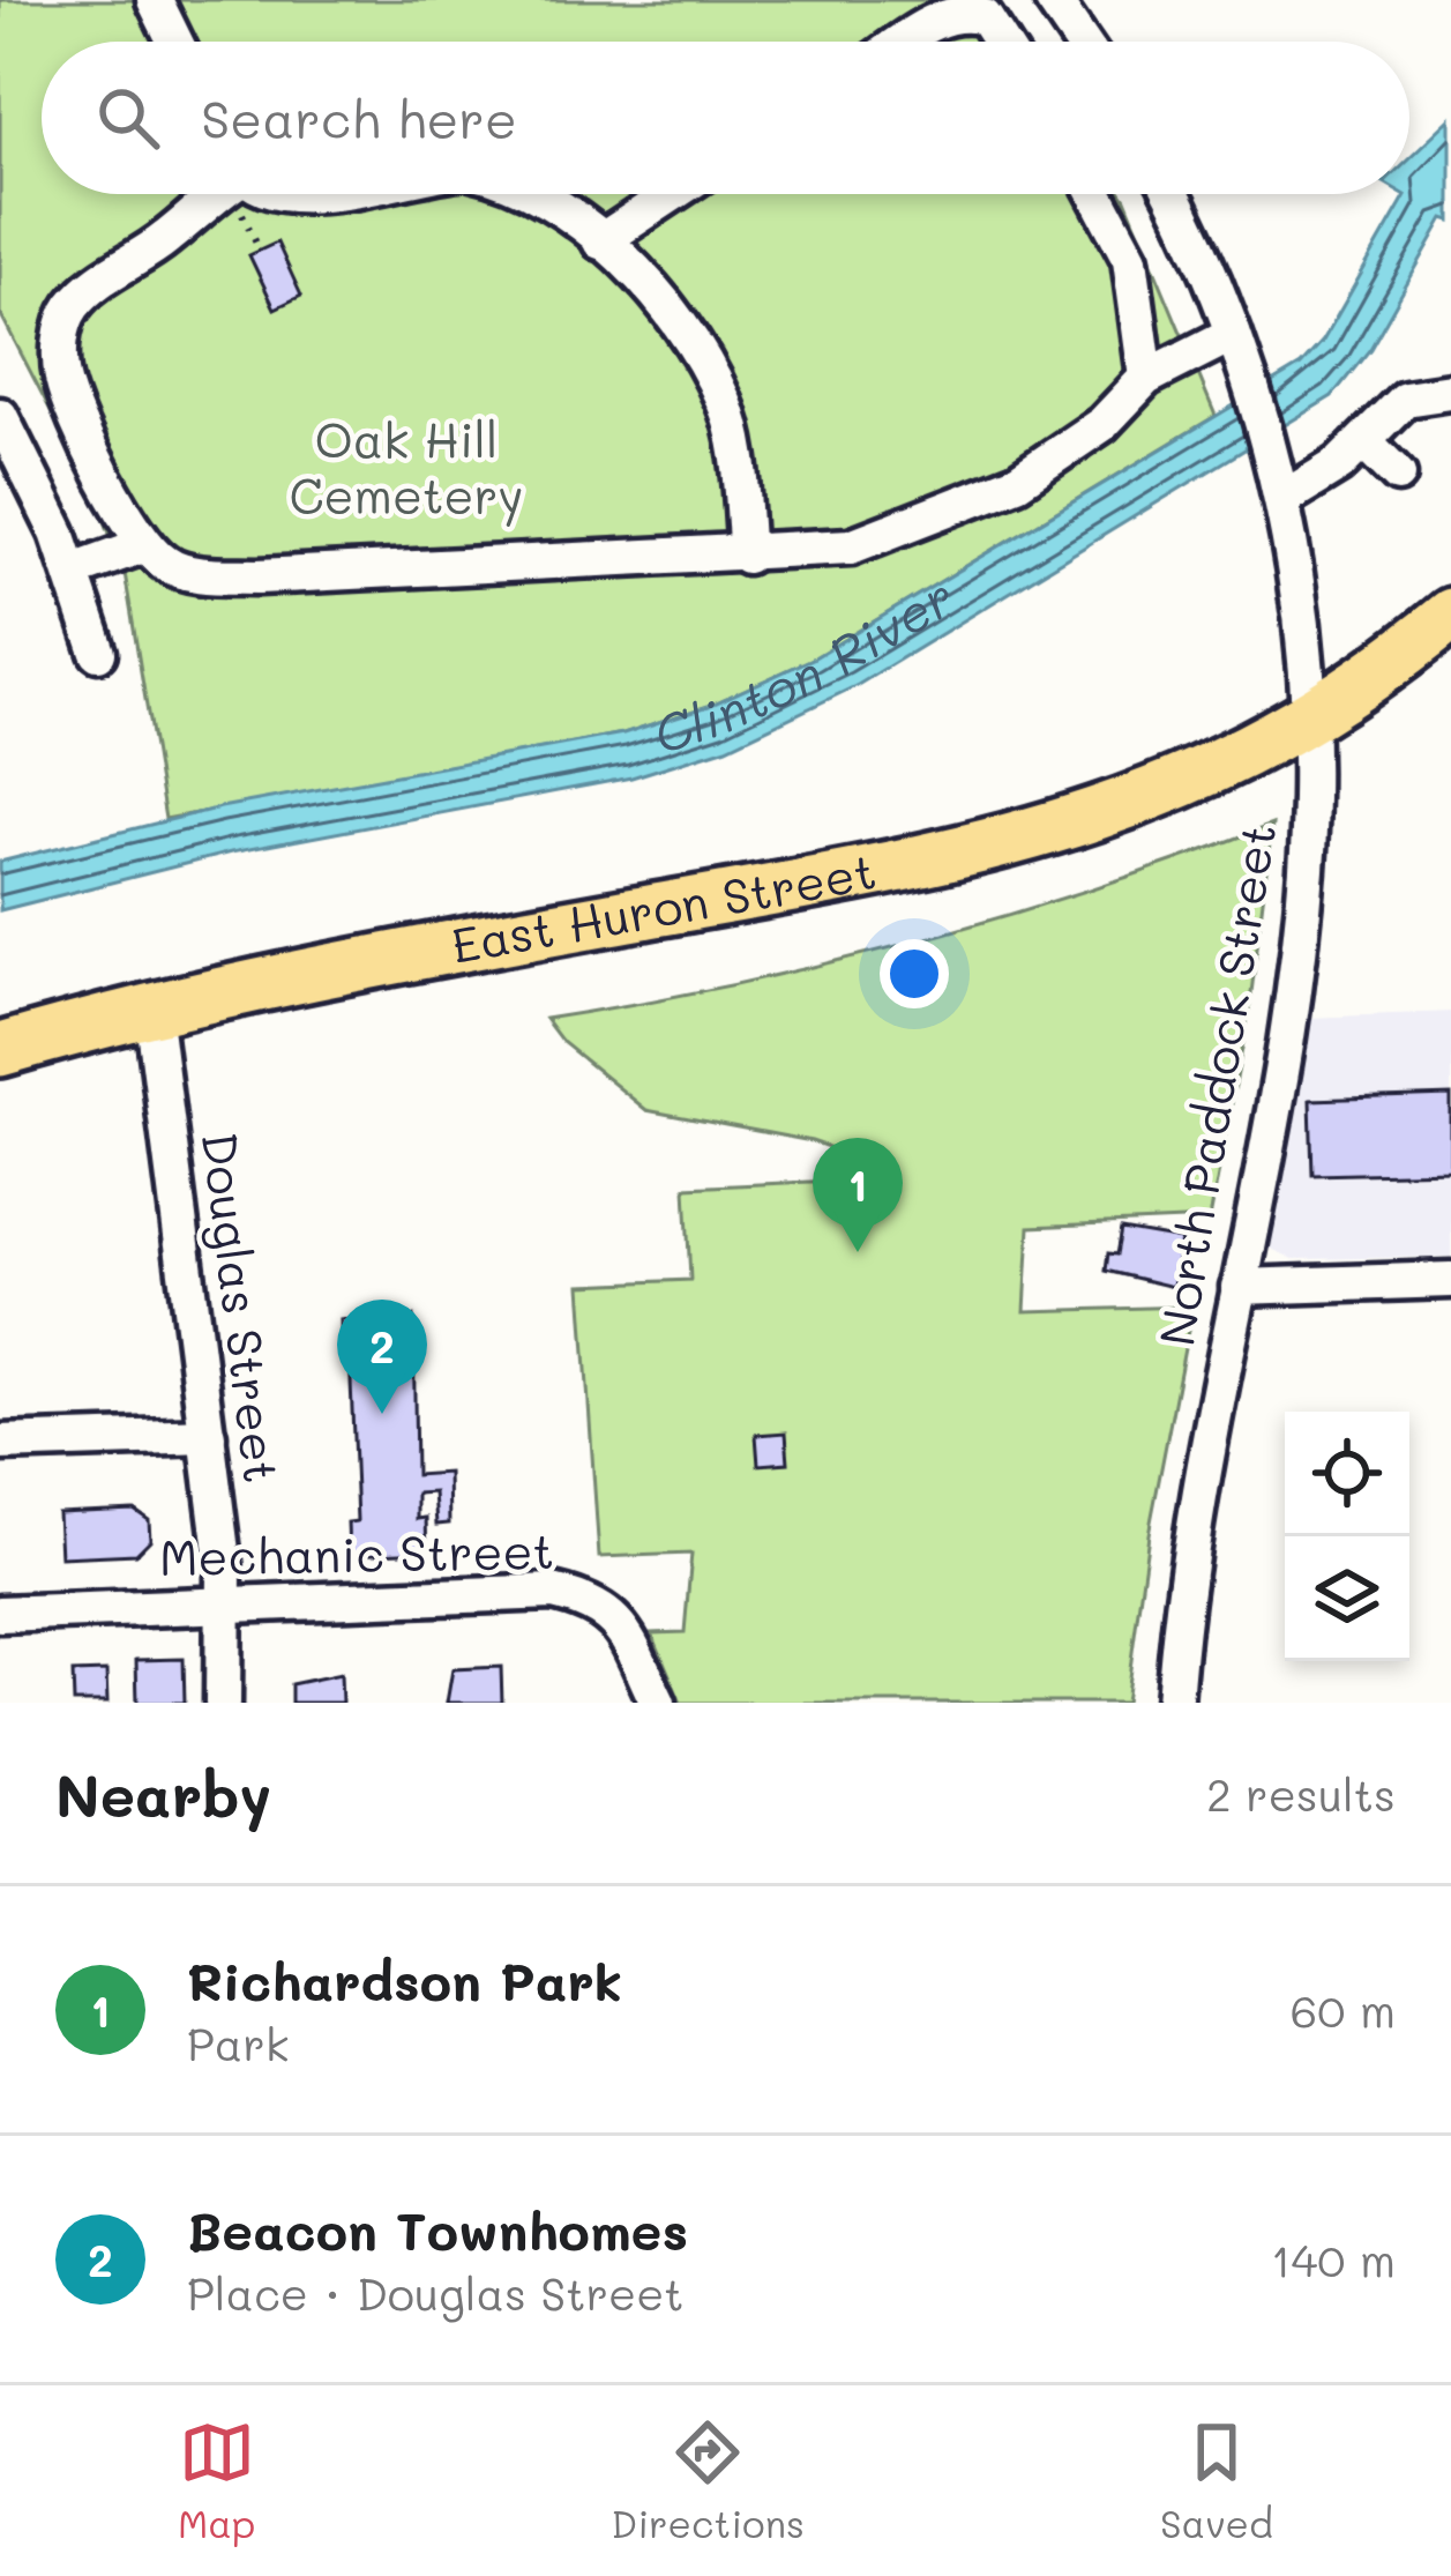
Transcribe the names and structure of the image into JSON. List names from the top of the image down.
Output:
{
  "streets": {
    "highway": ["East Huron Street"],
    "street": ["North Paddock Street", "Douglas Street", "Mechanic Street"]
  },
  "crossings": [
    ["East Huron Street", "North Paddock Street"],
    ["East Huron Street", "Douglas Street"],
    ["Douglas Street", "Mechanic Street"]
  ],
  "water": ["Clinton River"],
  "parks": ["Oak Hill Cemetery"],
  "page": {
    "search": "Search here",
    "pins": ["1", "2"],
    "heading": ["Nearby", "2 results"],
    "list": [
      {
        "mark": "1",
        "name": "Richardson Park",
        "note": "Park",
        "value": "60 m"
      },
      {
        "mark": "2",
        "name": "Beacon Townhomes",
        "note": "Place · Douglas Street",
        "value": "140 m"
      }
    ],
    "nav": ["Map", "Directions", "Saved"]
  }
}
